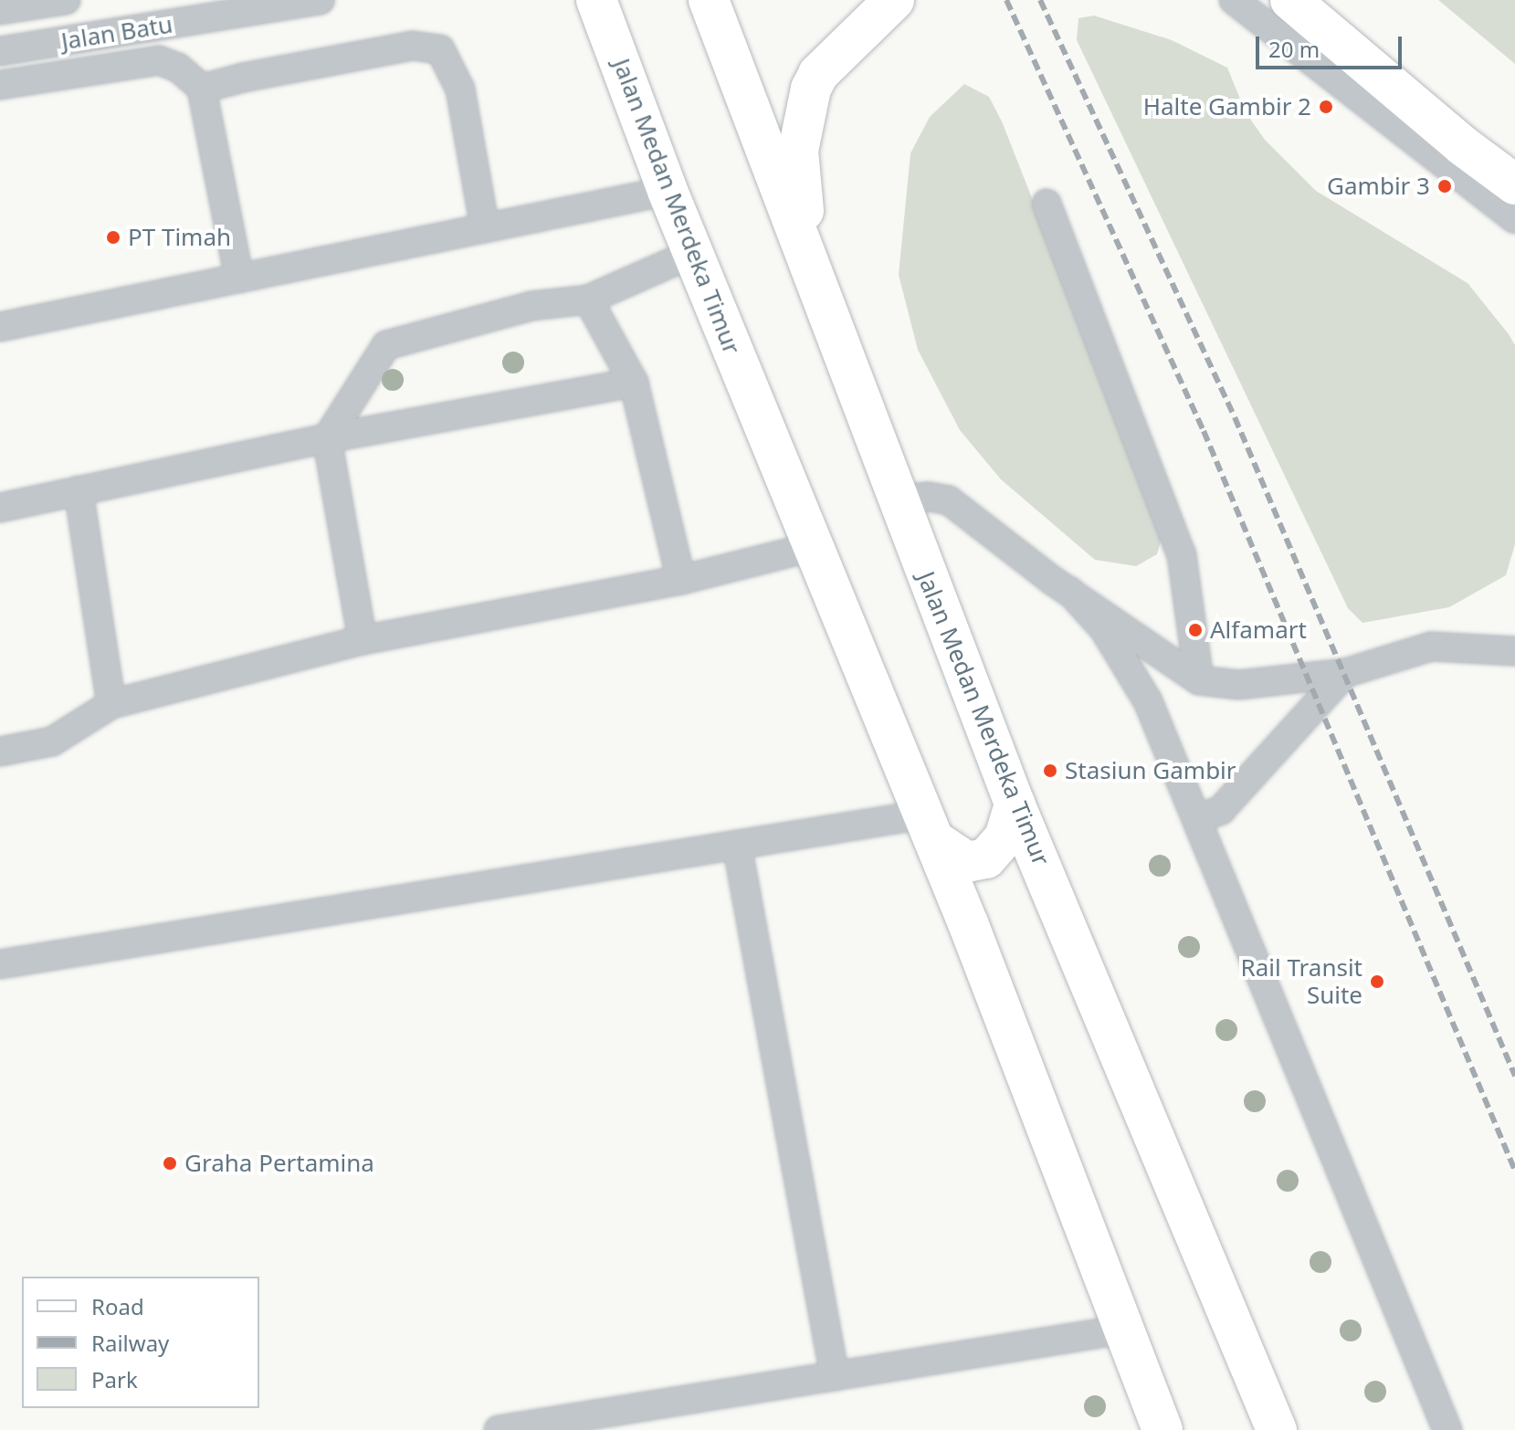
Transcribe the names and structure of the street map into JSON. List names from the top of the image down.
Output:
{
  "streets": {
    "main road": ["Jalan Medan Merdeka Timur"],
    "lane": ["Jalan Batu"]
  },
  "places": [
    "Halte Gambir 2",
    "Gambir 3",
    "PT Timah",
    "Alfamart",
    "Stasiun Gambir",
    "Rail Transit Suite",
    "Graha Pertamina"
  ],
  "legend": ["Road", "Railway", "Park"],
  "scale_bar": "20 m"
}
